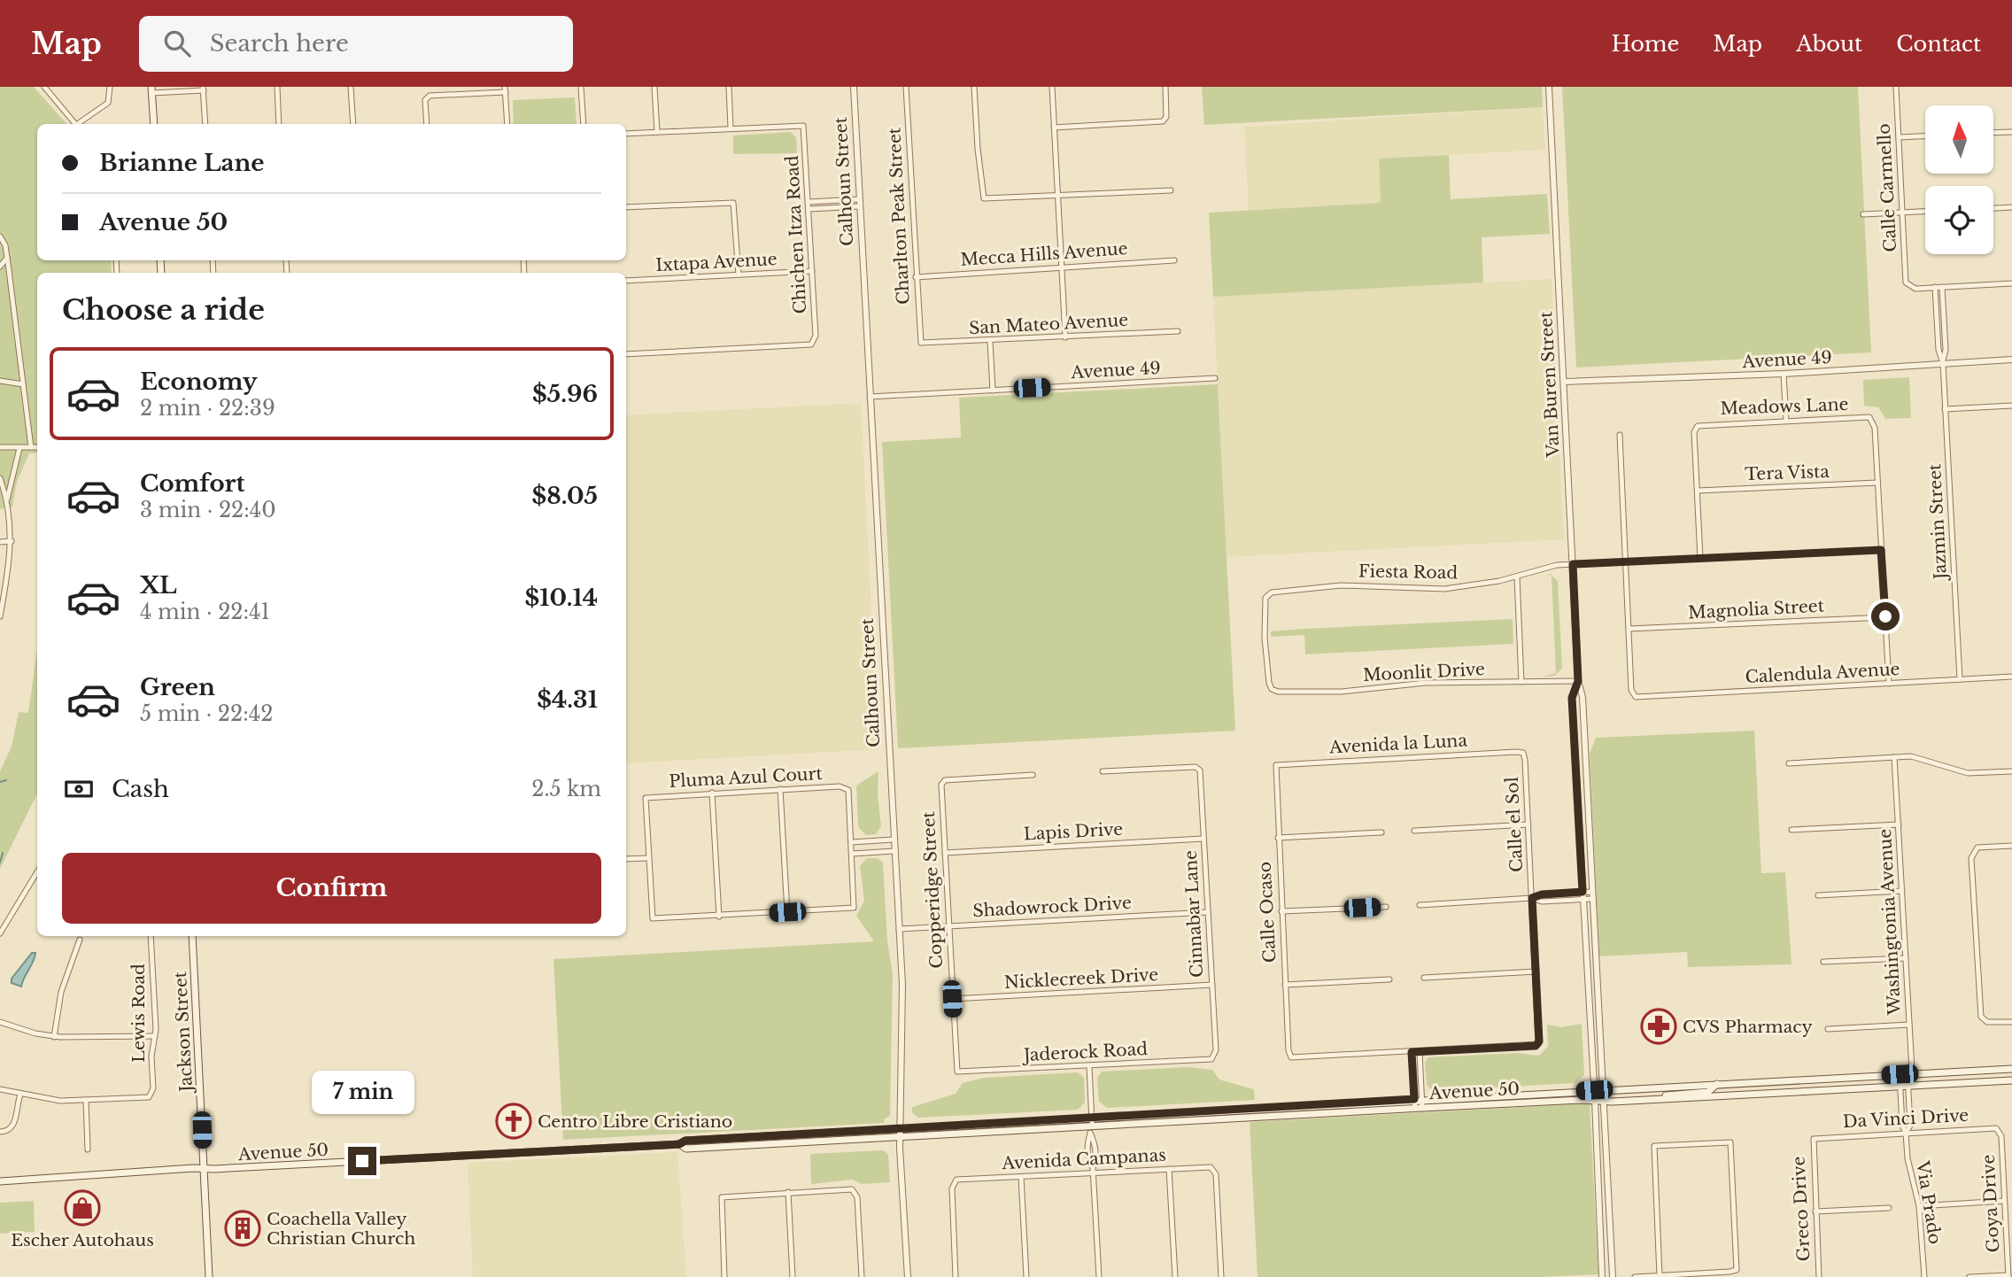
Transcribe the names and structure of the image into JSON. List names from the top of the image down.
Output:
{
  "streets": {
    "main road": ["Jackson Street", "Avenue 50"],
    "street": [
      "Calhoun Street",
      "Calle Carmello",
      "Charlton Peak Street",
      "Chichen Itza Road",
      "Mecca Hills Avenue",
      "Ixtapa Avenue",
      "San Mateo Avenue",
      "Avenue 49",
      "Van Buren Street",
      "Meadows Lane",
      "Tera Vista",
      "Jazmin Street",
      "Fiesta Road",
      "Magnolia Street",
      "Moonlit Drive",
      "Calendula Avenue",
      "Avenida la Luna",
      "Pluma Azul Court",
      "Calle el Sol",
      "Lapis Drive",
      "Copperidge Street",
      "Shadowrock Drive",
      "Calle Ocaso",
      "Cinnabar Lane",
      "Washingtonia Avenue",
      "Nicklecreek Drive",
      "Lewis Road",
      "Jaderock Road",
      "Da Vinci Drive",
      "Avenida Campanas",
      "Via Prado",
      "Goya Drive",
      "Greco Drive"
    ]
  },
  "crossings": [
    ["Calhoun Street", "Avenue 49"],
    ["Calhoun Street", "Shadowrock Drive"],
    ["Calhoun Street", "Avenue 50"],
    ["Charlton Peak Street", "Mecca Hills Avenue"],
    ["Charlton Peak Street", "San Mateo Avenue"],
    ["Chichen Itza Road", "Ixtapa Avenue"],
    ["Avenue 49", "Van Buren Street"],
    ["Avenue 49", "Jazmin Street"],
    ["Van Buren Street", "Fiesta Road"],
    ["Van Buren Street", "Moonlit Drive"],
    ["Van Buren Street", "Avenue 50"],
    ["Meadows Lane", "Tera Vista"],
    ["Jazmin Street", "Calendula Avenue"],
    ["Fiesta Road", "Moonlit Drive"],
    ["Magnolia Street", "Calendula Avenue"],
    ["Avenida la Luna", "Calle el Sol"],
    ["Avenida la Luna", "Calle Ocaso"],
    ["Lapis Drive", "Copperidge Street"],
    ["Lapis Drive", "Cinnabar Lane"],
    ["Copperidge Street", "Shadowrock Drive"],
    ["Copperidge Street", "Nicklecreek Drive"],
    ["Copperidge Street", "Jaderock Road"],
    ["Shadowrock Drive", "Cinnabar Lane"],
    ["Cinnabar Lane", "Nicklecreek Drive"],
    ["Cinnabar Lane", "Jaderock Road"],
    ["Washingtonia Avenue", "Avenue 50"],
    ["Washingtonia Avenue", "Via Prado"],
    ["Jackson Street", "Avenue 50"],
    ["Avenue 50", "Via Prado"],
    ["Da Vinci Drive", "Via Prado"],
    ["Da Vinci Drive", "Goya Drive"],
    ["Da Vinci Drive", "Greco Drive"]
  ],
  "places": {
    "pharmacy": ["CVS Pharmacy"],
    "church": ["Centro Libre Cristiano"],
    "shop": ["Escher Autohaus"],
    "building": ["Coachella Valley Christian Church"]
  },
  "north": "top",
  "page": {
    "header": "Map",
    "search": "Search here",
    "nav": [
      "Home",
      "Map",
      "About",
      "Contact"
    ],
    "banner": ["Brianne Lane", "Avenue 50"],
    "heading": "Choose a ride",
    "list": [
      {
        "name": "Economy",
        "note": "2 min · 22:39",
        "value": "$5.96"
      },
      {
        "name": "Comfort",
        "note": "3 min · 22:40",
        "value": "$8.05"
      },
      {
        "name": "XL",
        "note": "4 min · 22:41",
        "value": "$10.14"
      },
      {
        "name": "Green",
        "note": "5 min · 22:42",
        "value": "$4.31"
      }
    ],
    "pay": ["Cash", "2.5 km"],
    "buttons": "Confirm",
    "bubble": "7 min"
  }
}
